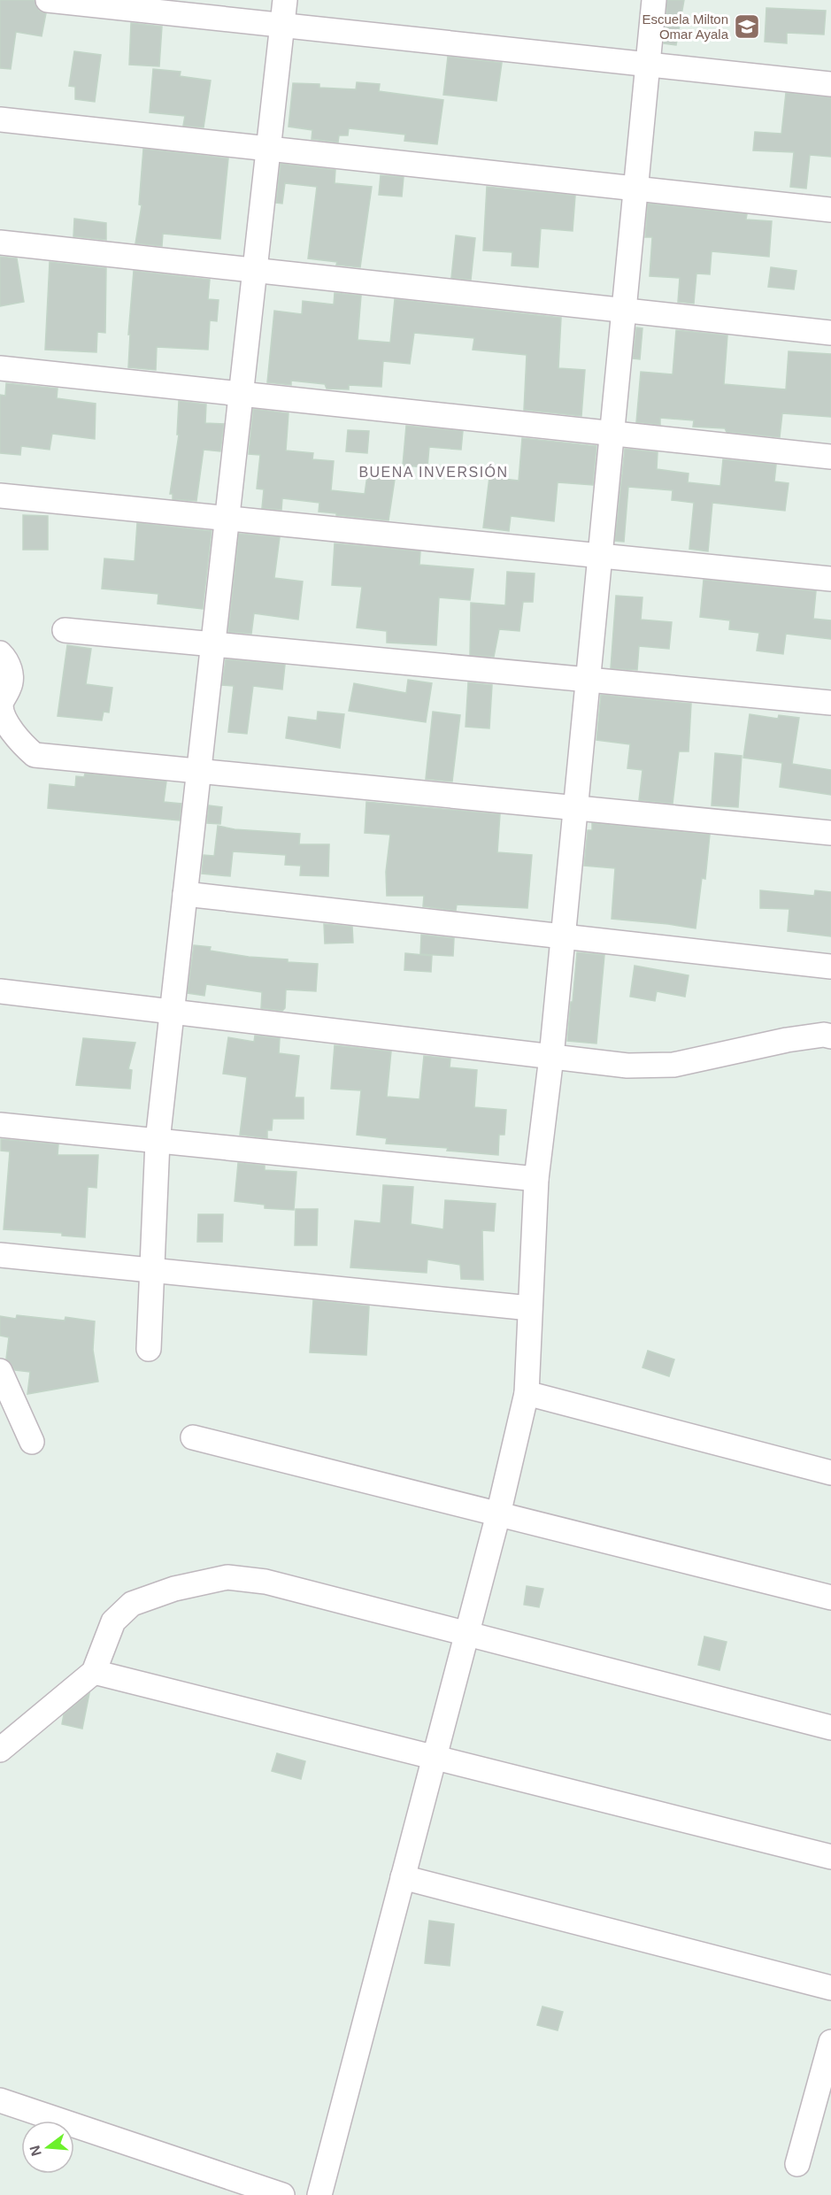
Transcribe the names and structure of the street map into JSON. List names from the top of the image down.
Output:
{
  "districts": ["BUENA INVERSIÓN"],
  "places": {
    "school or university": ["Escuela Milton Omar Ayala"]
  },
  "north": "left"
}
